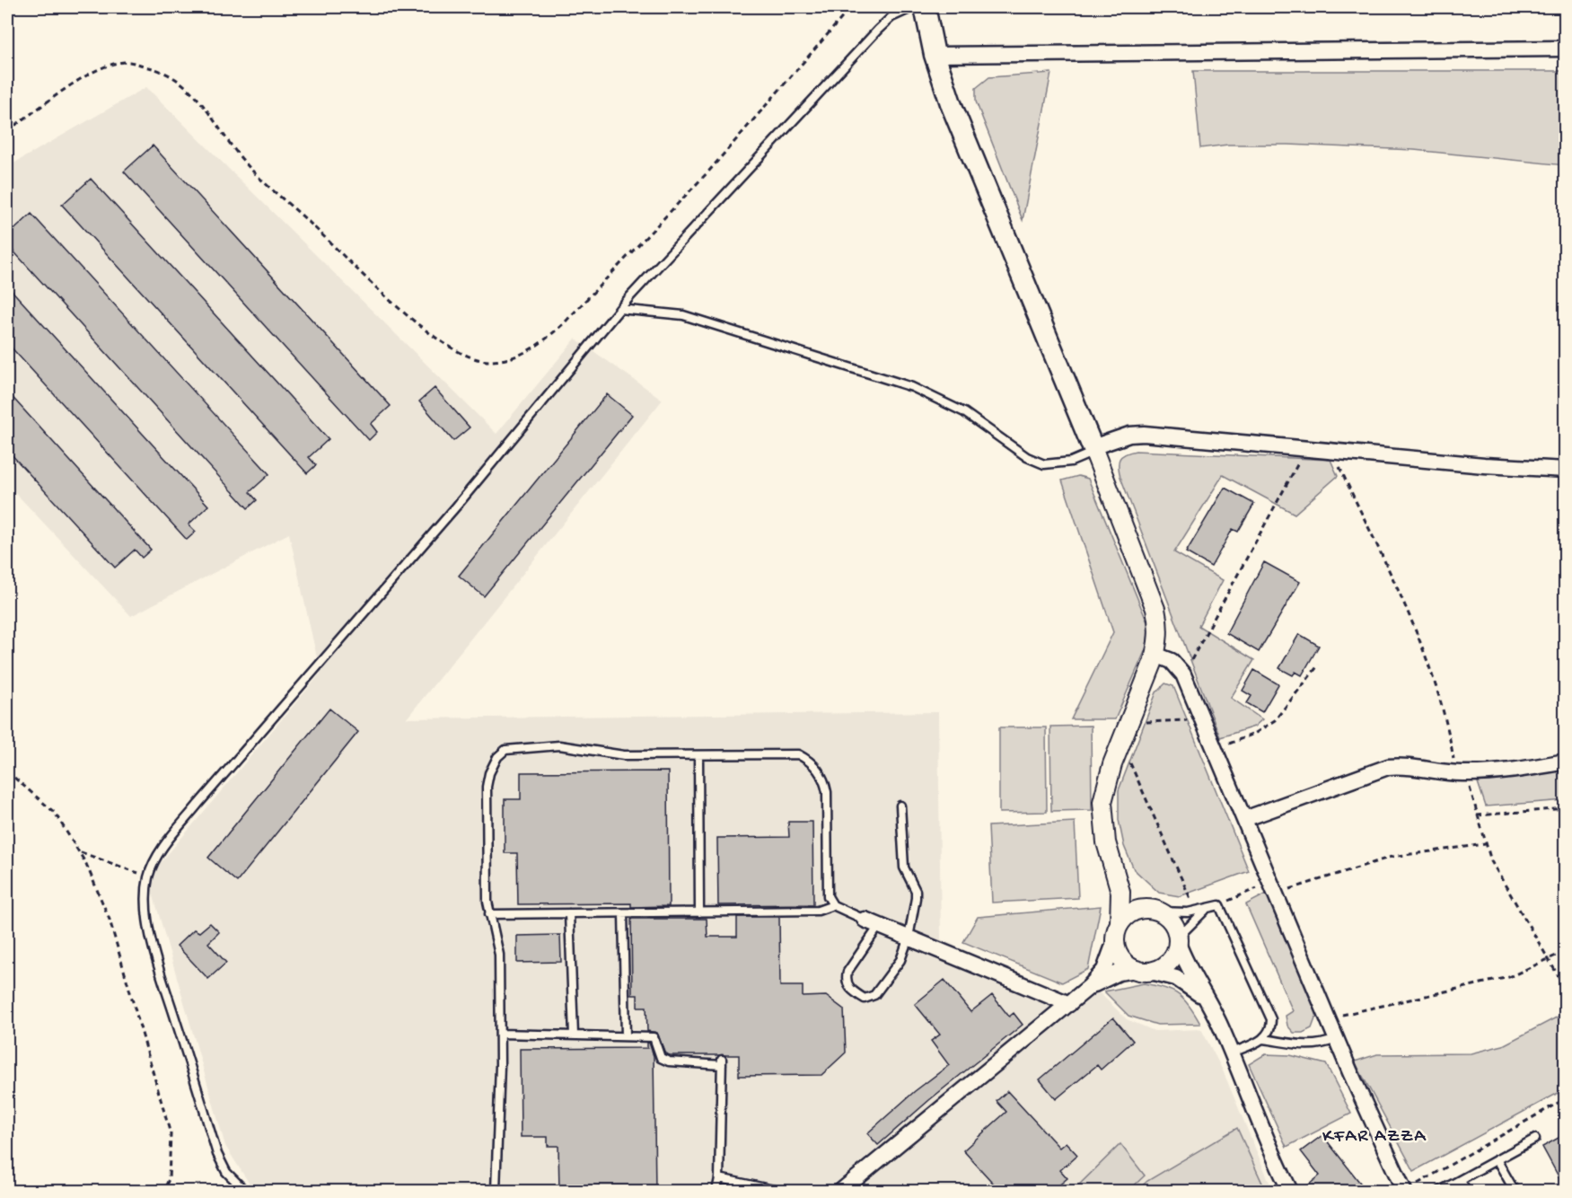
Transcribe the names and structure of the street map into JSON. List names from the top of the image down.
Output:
{
  "districts": ["KFAR AZZA"]
}
